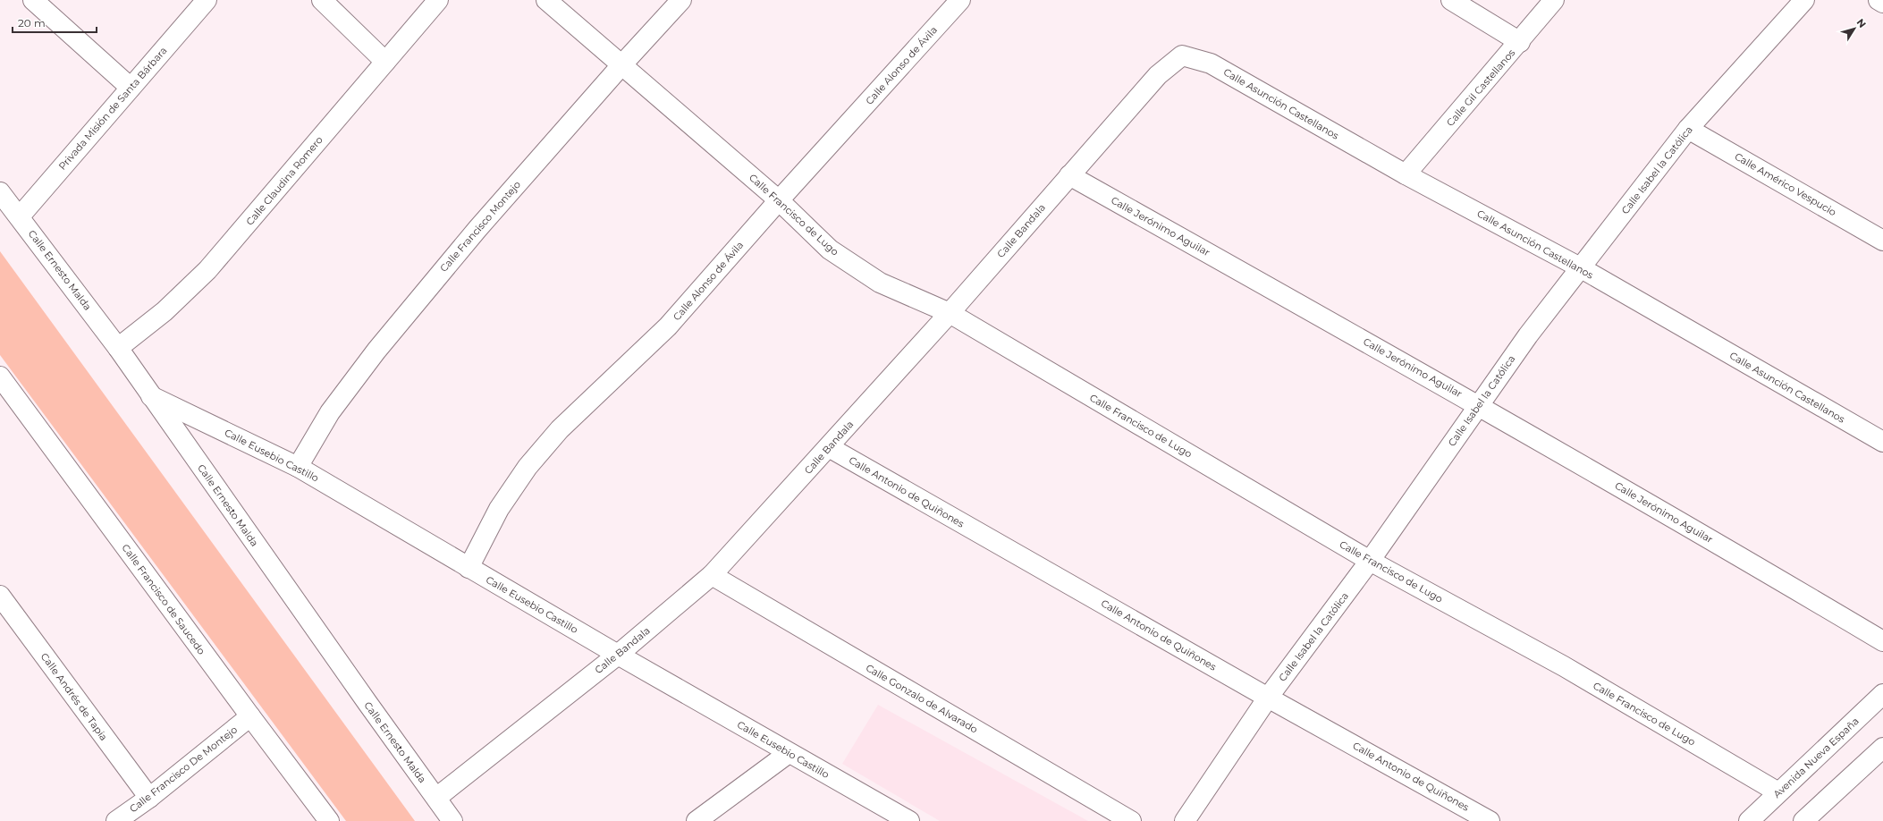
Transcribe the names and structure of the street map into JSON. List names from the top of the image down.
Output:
{
  "streets": {
    "street": [
      "Calle Alonso de Ávila",
      "Calle Gil Castellanos",
      "Calle Asunción Castellanos",
      "Privada Misión de Santa Bárbara",
      "Calle Isabel la Católica",
      "Calle Claudina Romero",
      "Calle Américo Vespucio",
      "Calle Francisco de Lugo",
      "Calle Francisco Montejo",
      "Calle Jerónimo Aguilar",
      "Calle Bandala",
      "Calle Ernesto Malda",
      "Calle Eusebio Castillo",
      "Calle Antonio de Quiñones",
      "Calle Francisco de Saucedo",
      "Calle Andrés de Tapia",
      "Calle Gonzalo de Alvarado",
      "Avenida Nueva España",
      "Calle Francisco De Montejo"
    ]
  },
  "crossings": [
    ["Calle Alonso de Ávila", "Calle Francisco de Lugo"],
    ["Calle Alonso de Ávila", "Calle Eusebio Castillo"],
    ["Calle Gil Castellanos", "Calle Asunción Castellanos"],
    ["Calle Asunción Castellanos", "Calle Isabel la Católica"],
    ["Calle Asunción Castellanos", "Calle Bandala"],
    ["Privada Misión de Santa Bárbara", "Calle Ernesto Malda"],
    ["Calle Isabel la Católica", "Calle Américo Vespucio"],
    ["Calle Isabel la Católica", "Calle Francisco de Lugo"],
    ["Calle Isabel la Católica", "Calle Jerónimo Aguilar"],
    ["Calle Isabel la Católica", "Calle Antonio de Quiñones"],
    ["Calle Claudina Romero", "Calle Ernesto Malda"],
    ["Calle Francisco de Lugo", "Calle Francisco Montejo"],
    ["Calle Francisco de Lugo", "Calle Bandala"],
    ["Calle Francisco de Lugo", "Avenida Nueva España"],
    ["Calle Francisco Montejo", "Calle Eusebio Castillo"],
    ["Calle Jerónimo Aguilar", "Calle Bandala"],
    ["Calle Bandala", "Calle Ernesto Malda"],
    ["Calle Bandala", "Calle Eusebio Castillo"],
    ["Calle Bandala", "Calle Antonio de Quiñones"],
    ["Calle Bandala", "Calle Gonzalo de Alvarado"],
    ["Calle Ernesto Malda", "Calle Eusebio Castillo"],
    ["Calle Francisco de Saucedo", "Calle Francisco De Montejo"],
    ["Calle Andrés de Tapia", "Calle Francisco De Montejo"]
  ],
  "scale_bar": "20 m",
  "north": "top right"
}
